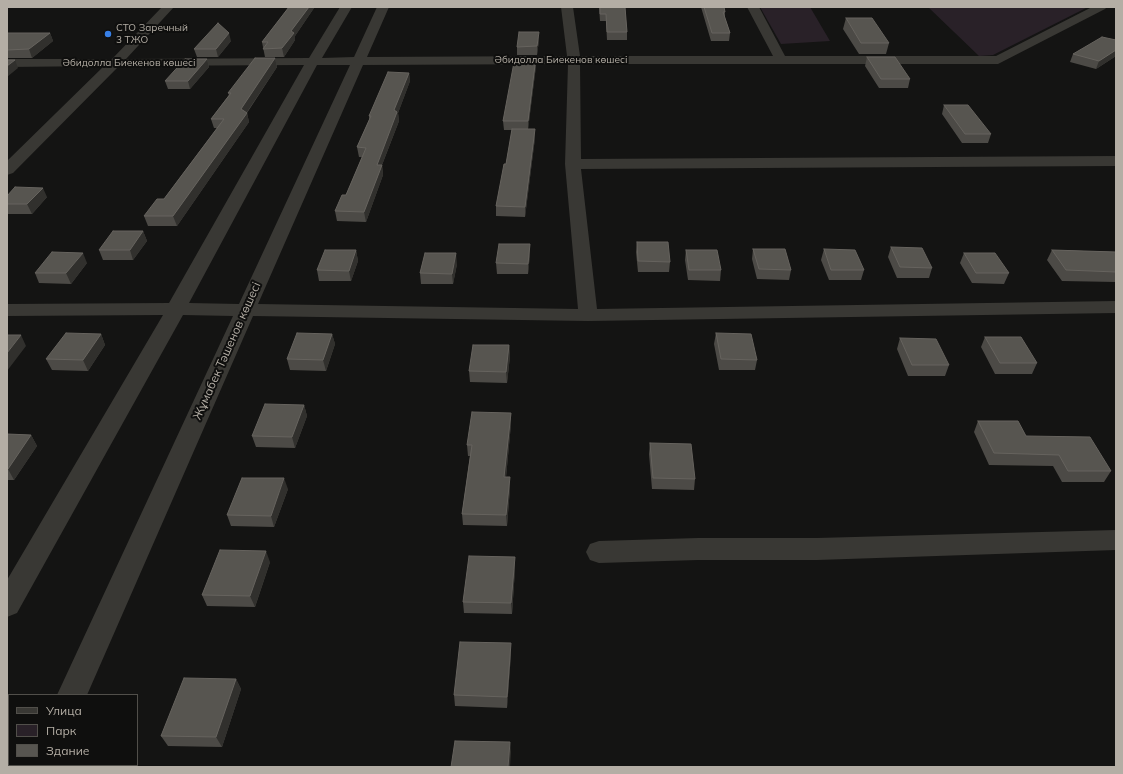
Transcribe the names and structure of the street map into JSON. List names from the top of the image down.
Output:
{
  "streets": {
    "street": ["Әбидолла Биекенов көшесі", "Жұмабек Тәшенов көшесі"]
  },
  "crossings": [
    ["Әбидолла Биекенов көшесі", "Жұмабек Тәшенов көшесі"]
  ],
  "places": ["СТО Заречный 3 ТЖО"],
  "legend": ["Улица", "Парк", "Здание"]
}
